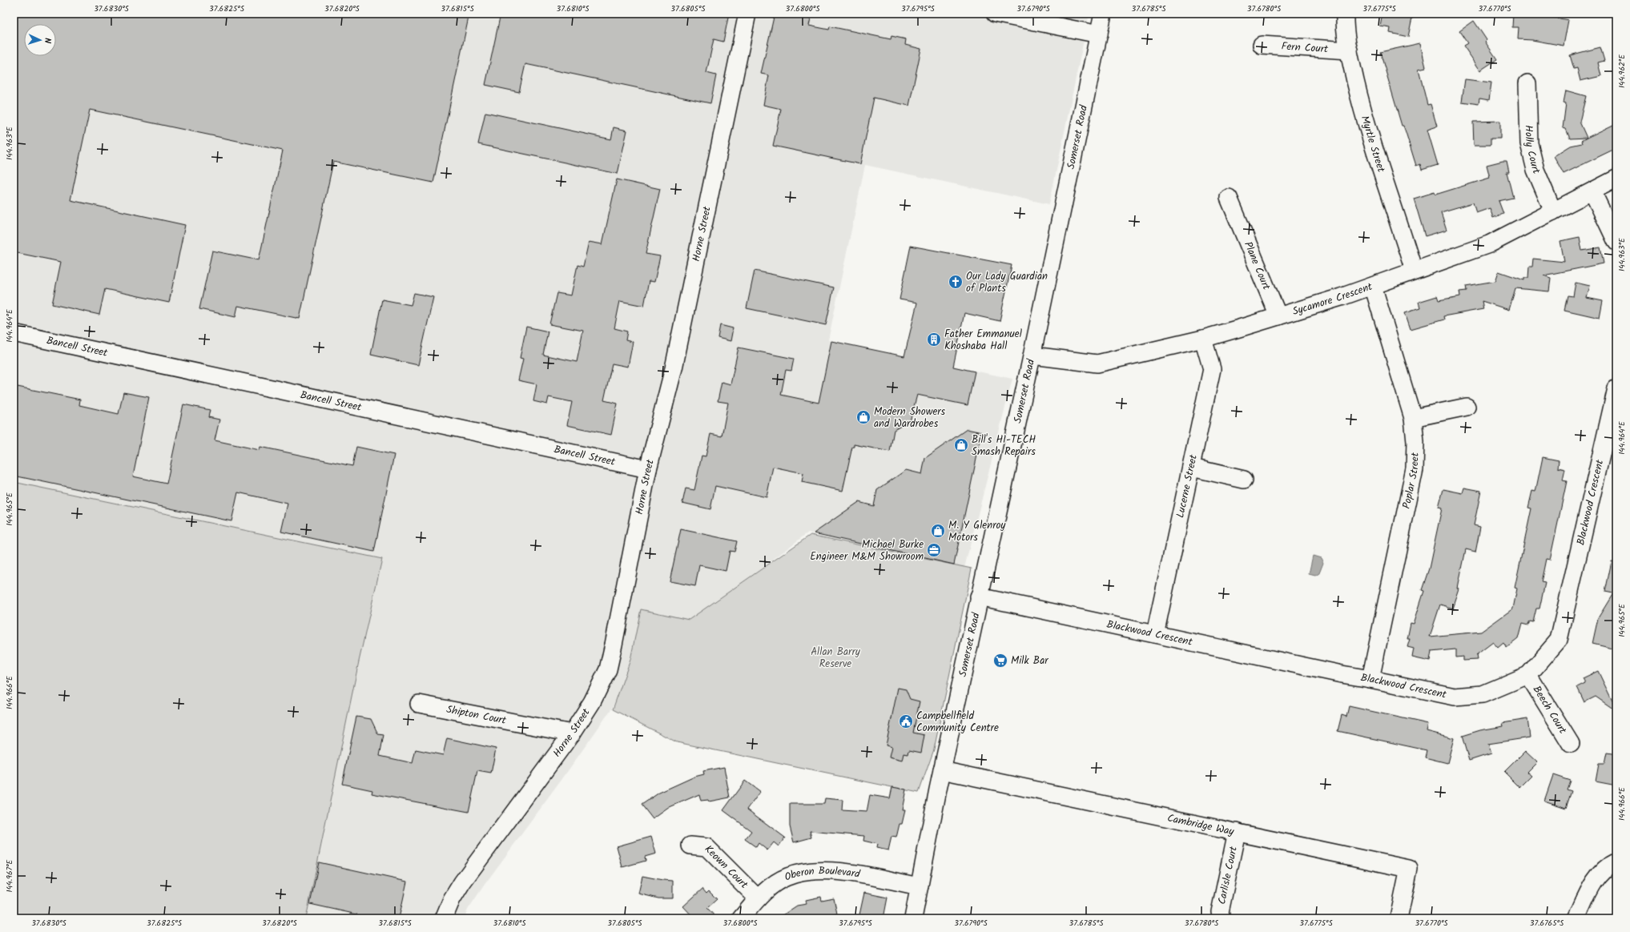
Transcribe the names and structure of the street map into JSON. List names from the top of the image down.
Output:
{
  "streets": {
    "street": [
      "Fern Court",
      "Somerset Road",
      "Myrtle Street",
      "Holly Court",
      "Horne Street",
      "Plane Court",
      "Sycamore Crescent",
      "Bancell Street",
      "Poplar Street",
      "Lucerne Street",
      "Blackwood Crescent",
      "Beech Court",
      "Shipton Court",
      "Cambridge Way",
      "Keown Court",
      "Carlisle Court",
      "Oberon Boulevard"
    ]
  },
  "crossings": [
    ["Fern Court", "Myrtle Street"],
    ["Somerset Road", "Sycamore Crescent"],
    ["Somerset Road", "Blackwood Crescent"],
    ["Somerset Road", "Cambridge Way"],
    ["Somerset Road", "Oberon Boulevard"],
    ["Myrtle Street", "Sycamore Crescent"],
    ["Holly Court", "Sycamore Crescent"],
    ["Horne Street", "Bancell Street"],
    ["Horne Street", "Shipton Court"],
    ["Plane Court", "Sycamore Crescent"],
    ["Sycamore Crescent", "Poplar Street"],
    ["Sycamore Crescent", "Lucerne Street"],
    ["Poplar Street", "Blackwood Crescent"],
    ["Lucerne Street", "Blackwood Crescent"],
    ["Blackwood Crescent", "Beech Court"],
    ["Cambridge Way", "Carlisle Court"],
    ["Keown Court", "Oberon Boulevard"]
  ],
  "parks": ["Allan Barry Reserve"],
  "places": {
    "church": ["Our Lady Guardian of Plants"],
    "building": ["Father Emmanuel Khoshaba Hall"],
    "shop": ["Modern Showers and Wardrobes", "Bill's HI-TECH Smash Repairs", "M. Y Glenroy Motors"],
    "office": ["Michael Burke Engineer M&M Showroom"],
    "supermarket": ["Milk Bar"],
    "public building": ["Campbellfield Community Centre"]
  },
  "north": "right",
  "coordinates": [
    "37.6830°S",
    "37.6825°S",
    "37.6820°S",
    "37.6815°S",
    "37.6810°S",
    "37.6805°S",
    "37.6800°S",
    "37.6795°S",
    "37.6790°S",
    "37.6785°S",
    "37.6780°S",
    "37.6775°S",
    "37.6770°S",
    "144.962°E",
    "144.963°E",
    "144.964°E",
    "144.965°E",
    "144.966°E",
    "144.967°E",
    "37.6765°S"
  ]
}
